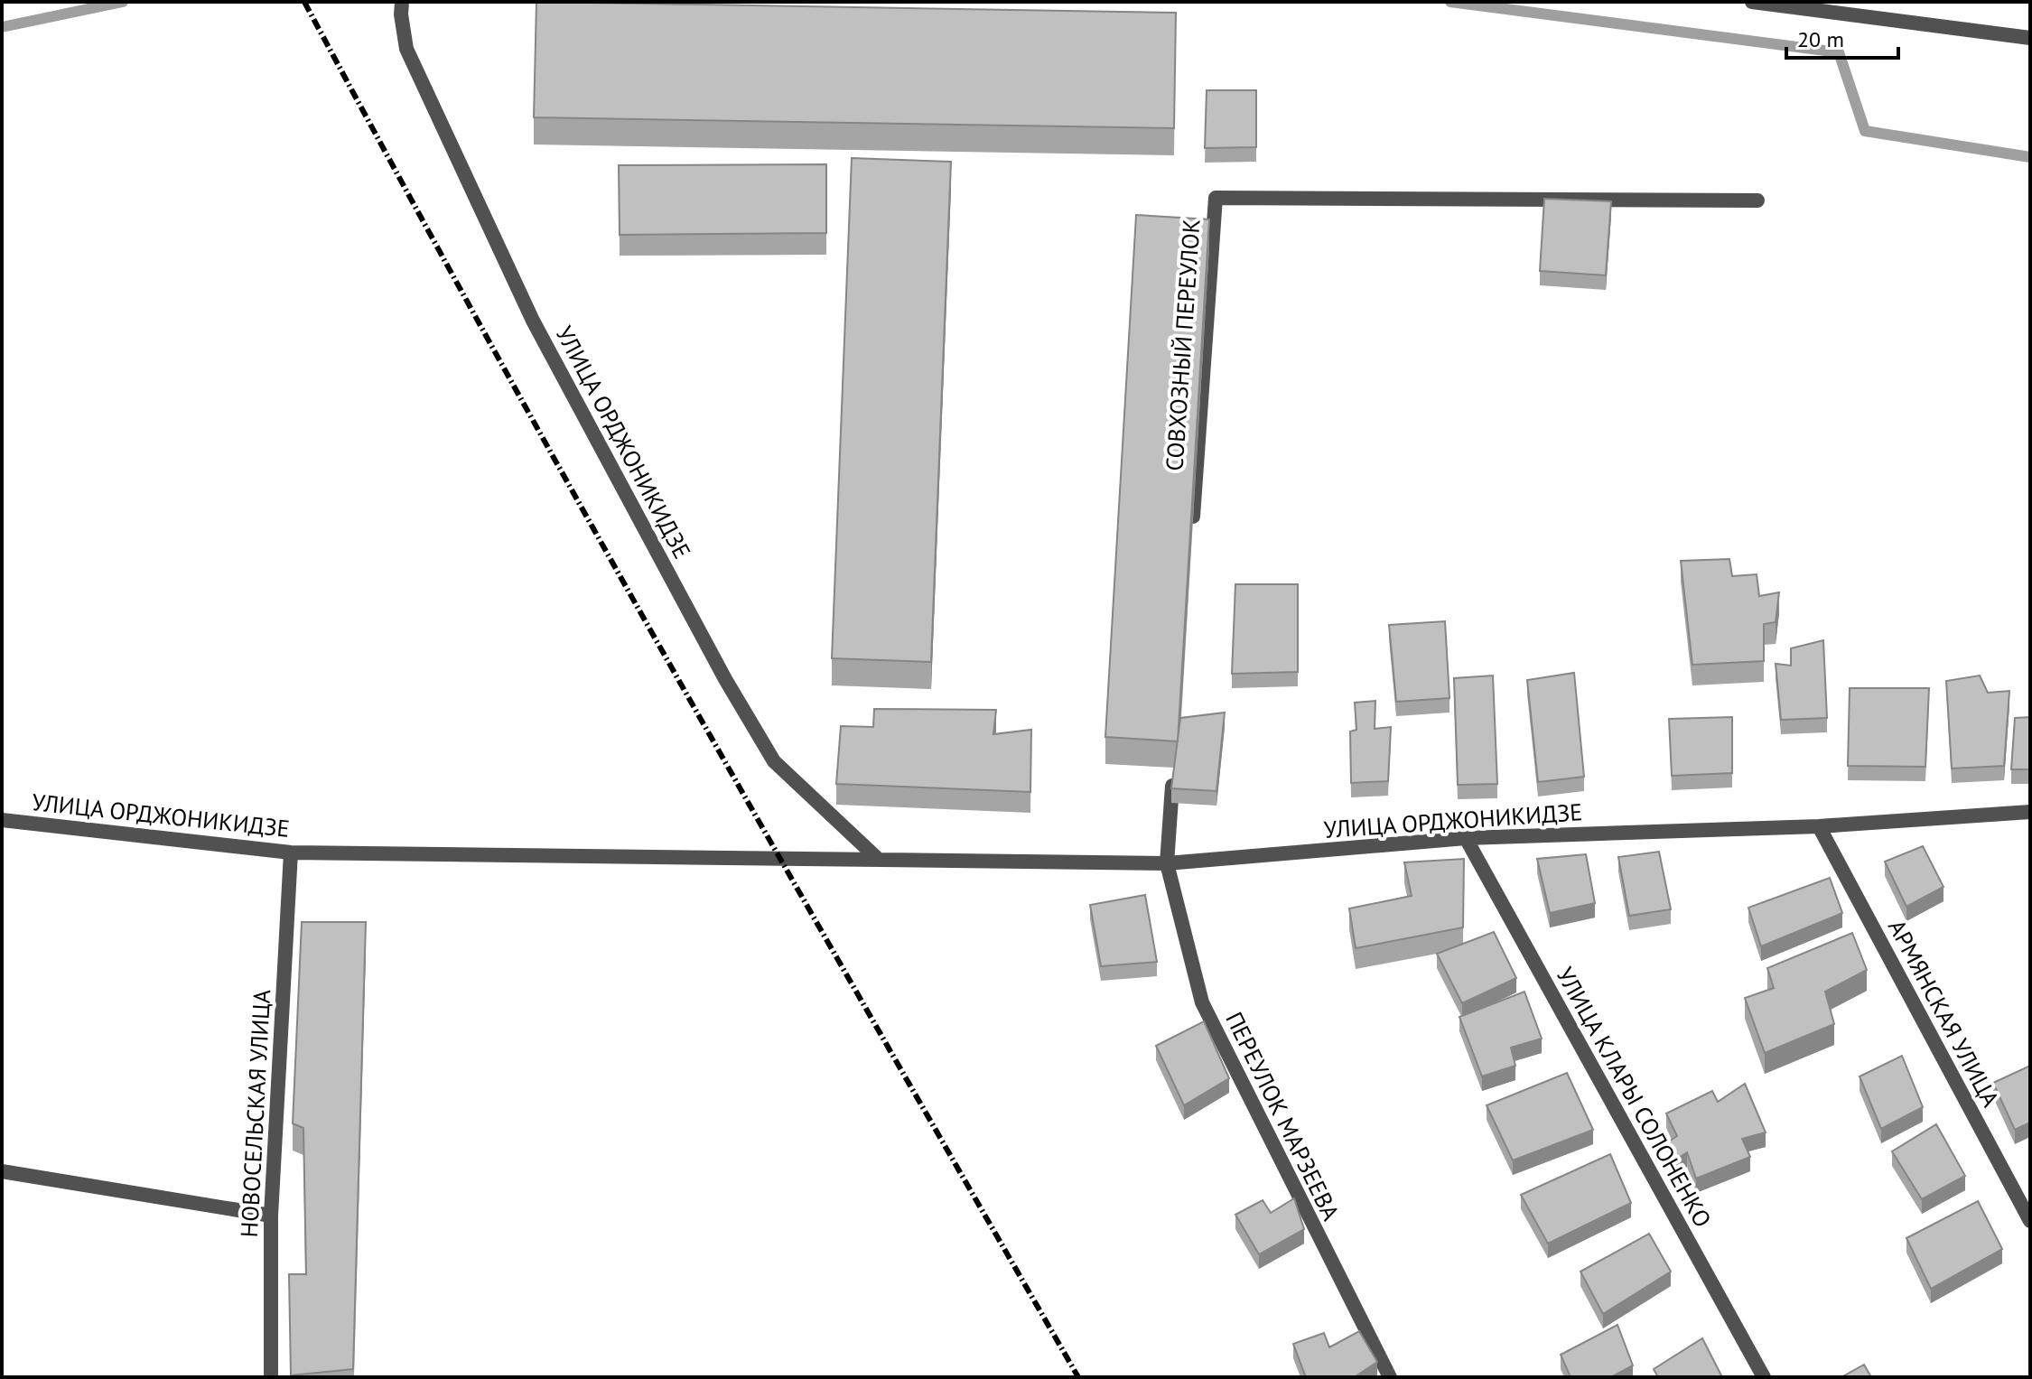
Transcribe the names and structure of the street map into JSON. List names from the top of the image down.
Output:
{
  "streets": {
    "street": [
      "СОВХОЗНЫЙ ПЕРЕУЛОК",
      "УЛИЦА ОРДЖОНИКИДЗЕ",
      "АРМЯНСКАЯ УЛИЦА",
      "УЛИЦА КЛАРЫ СОЛОНЕНКО",
      "НОВОСЕЛЬСКАЯ УЛИЦА",
      "ПЕРЕУЛОК МАРЗЕЕВА"
    ]
  },
  "crossings": [
    ["УЛИЦА ОРДЖОНИКИДЗЕ", "АРМЯНСКАЯ УЛИЦА"],
    ["УЛИЦА ОРДЖОНИКИДЗЕ", "УЛИЦА КЛАРЫ СОЛОНЕНКО"],
    ["УЛИЦА ОРДЖОНИКИДЗЕ", "НОВОСЕЛЬСКАЯ УЛИЦА"],
    ["УЛИЦА ОРДЖОНИКИДЗЕ", "ПЕРЕУЛОК МАРЗЕЕВА"]
  ],
  "scale_bar": "20 m"
}
